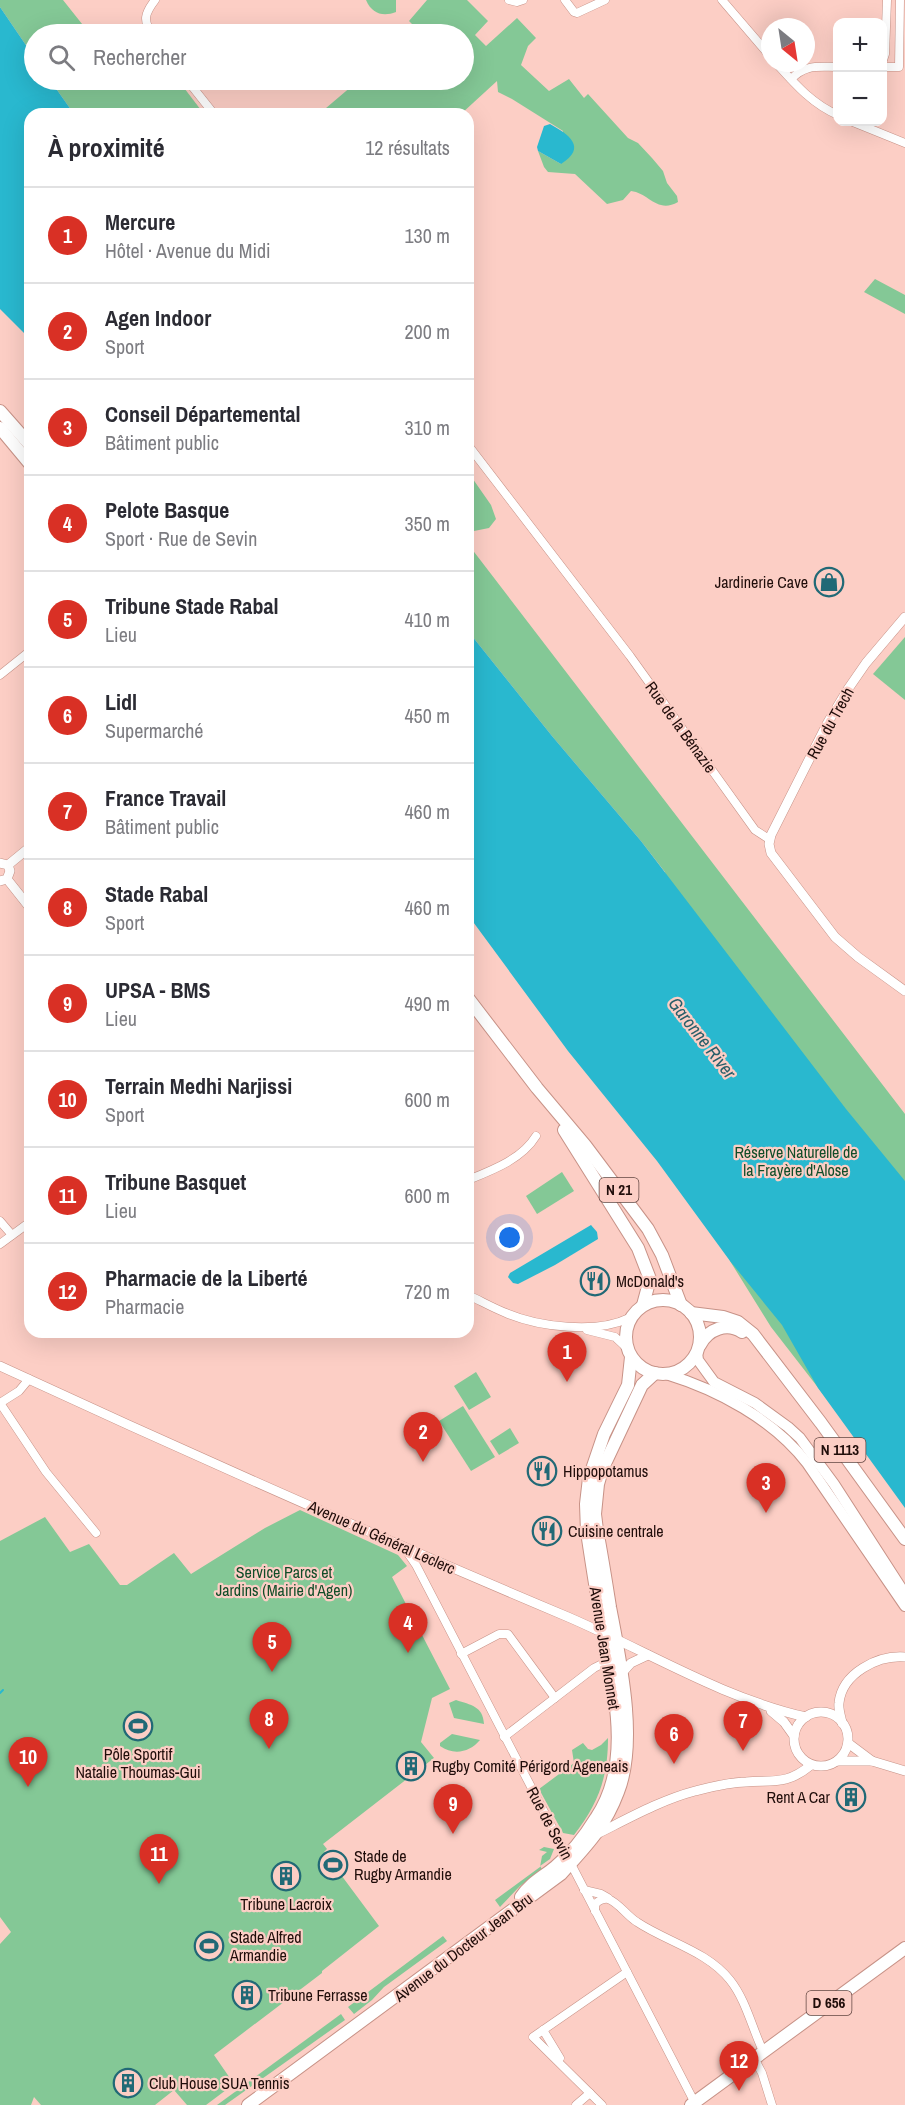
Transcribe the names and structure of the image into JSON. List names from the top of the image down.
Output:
{
  "streets": {
    "main road": [
      "N 21",
      "N 1113",
      "Avenue Jean Monnet",
      "Avenue du Docteur Jean Bru",
      "D 656"
    ],
    "street": [
      "Rue du Trech",
      "Rue de la Bénazie",
      "Avenue du Général Leclerc",
      "Rue de Sevin"
    ]
  },
  "crossings": [
    ["Rue du Trech", "Rue de la Bénazie"],
    ["N 21", "N 1113"],
    ["N 21", "Avenue Jean Monnet"],
    ["N 1113", "Avenue Jean Monnet"],
    ["Avenue du Général Leclerc", "Avenue Jean Monnet"],
    ["Avenue du Général Leclerc", "Rue de Sevin"],
    ["Avenue Jean Monnet", "Rue de Sevin"],
    ["Avenue Jean Monnet", "Avenue du Docteur Jean Bru"],
    ["Rue de Sevin", "D 656"]
  ],
  "water": ["Garonne River"],
  "parks": ["Réserve Naturelle de la Frayère d'Alose", "Service Parcs et Jardins (Mairie d'Agen)"],
  "places": {
    "shop": ["Jardinerie Cave"],
    "restaurant": ["McDonald's", "Hippopotamus", "Cuisine centrale"],
    "sports": ["Pôle Sportif Natalie Thoumas-Gui", "Stade de Rugby Armandie", "Stade Alfred Armandie"],
    "building": [
      "Rugby Comité Périgord Ageneais",
      "Rent A Car",
      "Tribune Lacroix",
      "Tribune Ferrasse",
      "Club House SUA Tennis"
    ]
  },
  "north": "bottom right",
  "page": {
    "map_buttons": ["+", "−"],
    "search": "Rechercher",
    "heading": ["À proximité", "12 résultats"],
    "list": [
      {
        "mark": "1",
        "name": "Mercure",
        "note": "Hôtel · Avenue du Midi",
        "value": "130 m"
      },
      {
        "mark": "2",
        "name": "Agen Indoor",
        "note": "Sport",
        "value": "200 m"
      },
      {
        "mark": "3",
        "name": "Conseil Départemental",
        "note": "Bâtiment public",
        "value": "310 m"
      },
      {
        "mark": "4",
        "name": "Pelote Basque",
        "note": "Sport · Rue de Sevin",
        "value": "350 m"
      },
      {
        "mark": "5",
        "name": "Tribune Stade Rabal",
        "note": "Lieu",
        "value": "410 m"
      },
      {
        "mark": "6",
        "name": "Lidl",
        "note": "Supermarché",
        "value": "450 m"
      },
      {
        "mark": "7",
        "name": "France Travail",
        "note": "Bâtiment public",
        "value": "460 m"
      },
      {
        "mark": "8",
        "name": "Stade Rabal",
        "note": "Sport",
        "value": "460 m"
      },
      {
        "mark": "9",
        "name": "UPSA - BMS",
        "note": "Lieu",
        "value": "490 m"
      },
      {
        "mark": "10",
        "name": "Terrain Medhi Narjissi",
        "note": "Sport",
        "value": "600 m"
      },
      {
        "mark": "11",
        "name": "Tribune Basquet",
        "note": "Lieu",
        "value": "600 m"
      },
      {
        "mark": "12",
        "name": "Pharmacie de la Liberté",
        "note": "Pharmacie",
        "value": "720 m"
      }
    ],
    "pins": [
      "1",
      "2",
      "3",
      "4",
      "5",
      "8",
      "7",
      "6",
      "10",
      "9",
      "11",
      "12"
    ]
  }
}
